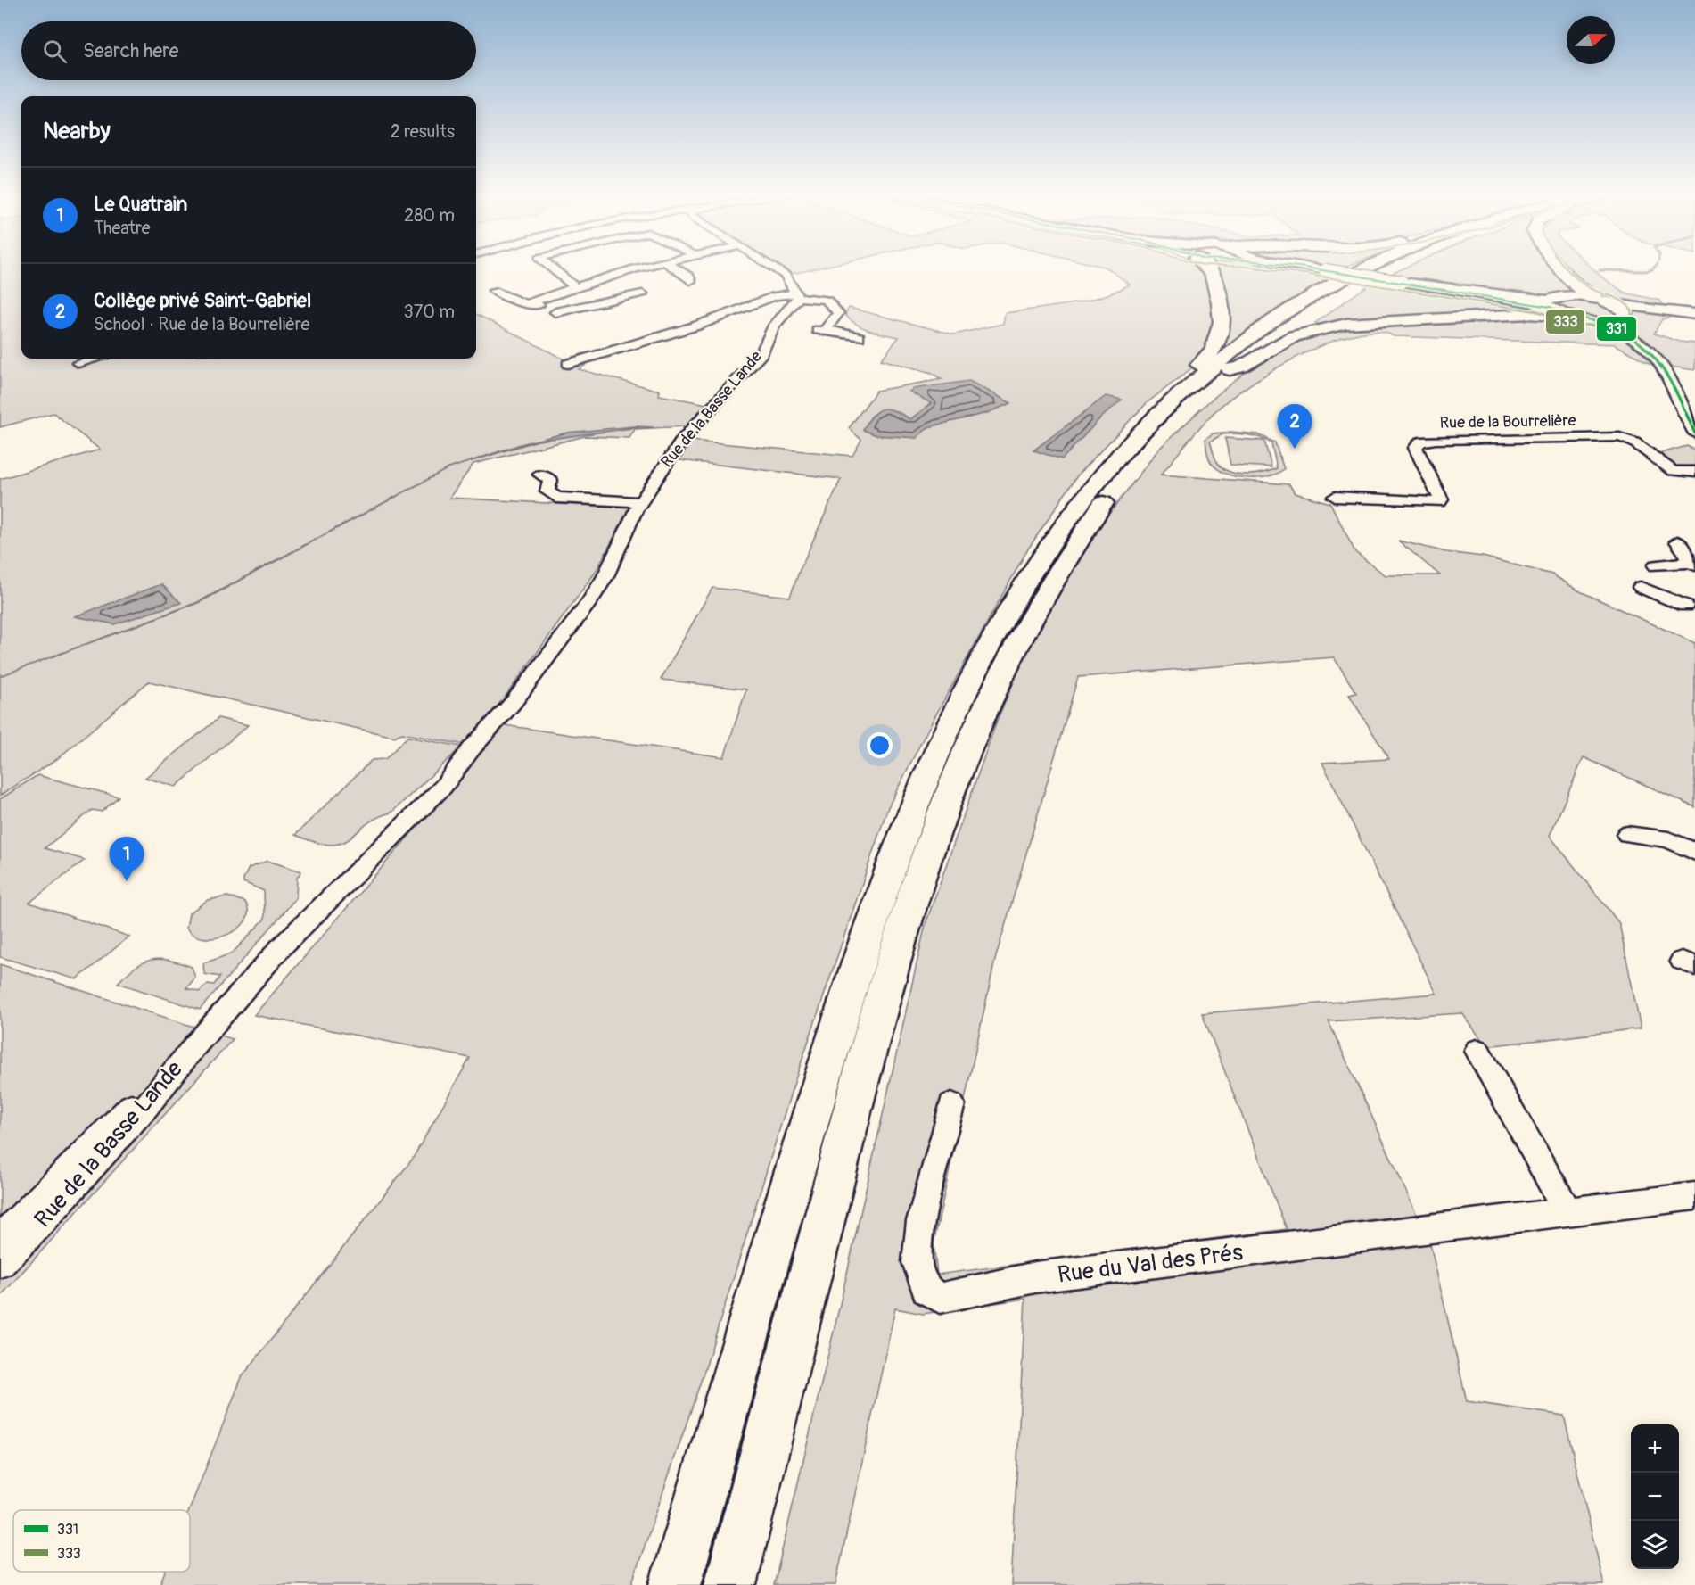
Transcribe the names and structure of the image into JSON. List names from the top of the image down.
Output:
{
  "streets": {
    "street": ["Rue de la Basse Lande", "Rue de la Bourrelière", "Rue du Val des Prés"]
  },
  "lines": ["transit line 331", "transit line 333"],
  "legend": ["331", "333"],
  "north": "right",
  "page": {
    "search": "Search here",
    "heading": ["Nearby", "2 results"],
    "list": [
      {
        "mark": "1",
        "name": "Le Quatrain",
        "note": "Theatre",
        "value": "280 m"
      },
      {
        "mark": "2",
        "name": "Collège privé Saint-Gabriel",
        "note": "School · Rue de la Bourrelière",
        "value": "370 m"
      }
    ],
    "pins": ["2", "1"],
    "map_buttons": ["+", "−"]
  }
}
